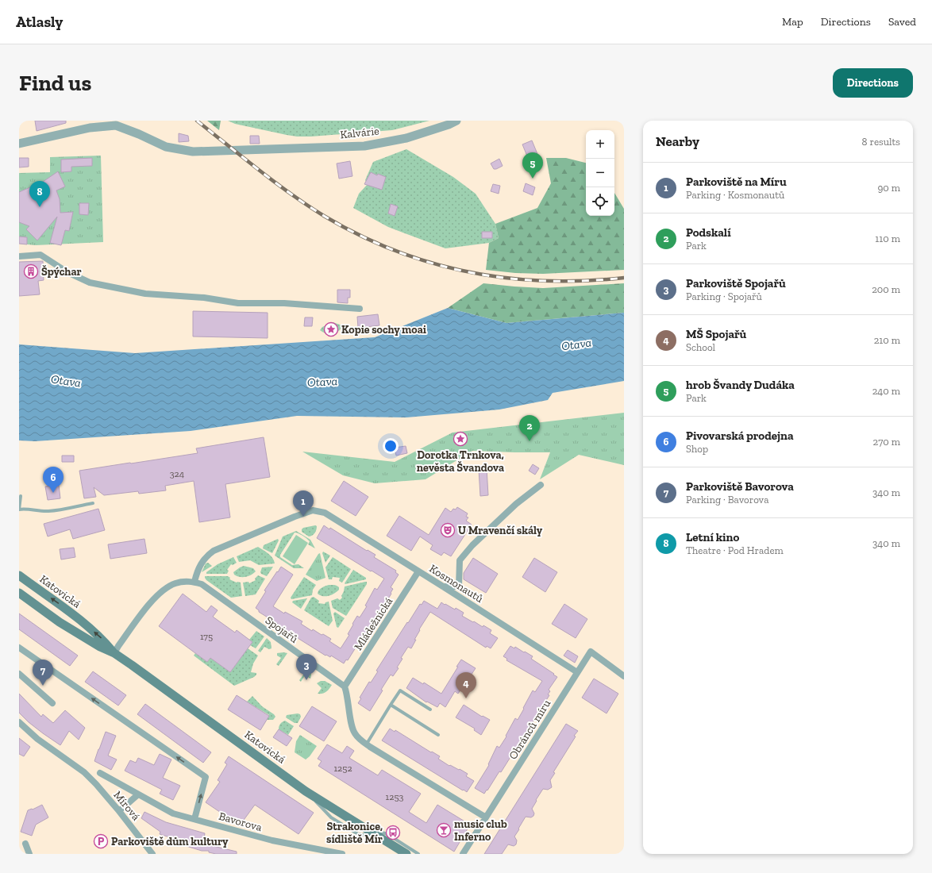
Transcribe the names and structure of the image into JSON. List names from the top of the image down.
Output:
{
  "streets": {
    "main road": ["Katovická"],
    "street": [
      "Kalvárie",
      "Kosmonautů",
      "Mládežnická",
      "Spojařů",
      "Obránců míru",
      "Mírová",
      "Bavorova"
    ]
  },
  "crossings": [
    ["Kosmonautů", "Mládežnická"],
    ["Kosmonautů", "Spojařů"],
    ["Kosmonautů", "Obránců míru"],
    ["Katovická", "Spojařů"],
    ["Mládežnická", "Spojařů"]
  ],
  "water": ["Otava"],
  "places": {
    "building": ["Špýchar"],
    "place": ["Kopie sochy moai", "Dorotka Trnkova, nevěsta Švandova"],
    "theatre": ["U Mravenčí skály"],
    "bar": ["music club Inferno"],
    "bus stop": ["Strakonice, sídliště Mír"],
    "parking": ["Parkoviště dům kultury"]
  },
  "house_numbers": [
    "324",
    "175",
    "1252",
    "1253"
  ],
  "page": {
    "header": "Atlasly",
    "nav": ["Map", "Directions", "Saved"],
    "buttons": "Directions",
    "title": "Find us",
    "heading": ["Nearby", "8 results"],
    "map_buttons": ["+", "−"],
    "pins": [
      "5",
      "8",
      "2",
      "6",
      "1",
      "3",
      "7",
      "4"
    ],
    "list": [
      {
        "mark": "1",
        "name": "Parkoviště na Míru",
        "note": "Parking · Kosmonautů",
        "value": "90 m"
      },
      {
        "mark": "2",
        "name": "Podskalí",
        "note": "Park",
        "value": "110 m"
      },
      {
        "mark": "3",
        "name": "Parkoviště Spojařů",
        "note": "Parking · Spojařů",
        "value": "200 m"
      },
      {
        "mark": "4",
        "name": "MŠ Spojařů",
        "note": "School",
        "value": "210 m"
      },
      {
        "mark": "5",
        "name": "hrob Švandy Dudáka",
        "note": "Park",
        "value": "240 m"
      },
      {
        "mark": "6",
        "name": "Pivovarská prodejna",
        "note": "Shop",
        "value": "270 m"
      },
      {
        "mark": "7",
        "name": "Parkoviště Bavorova",
        "note": "Parking · Bavorova",
        "value": "340 m"
      },
      {
        "mark": "8",
        "name": "Letní kino",
        "note": "Theatre · Pod Hradem",
        "value": "340 m"
      }
    ]
  }
}
